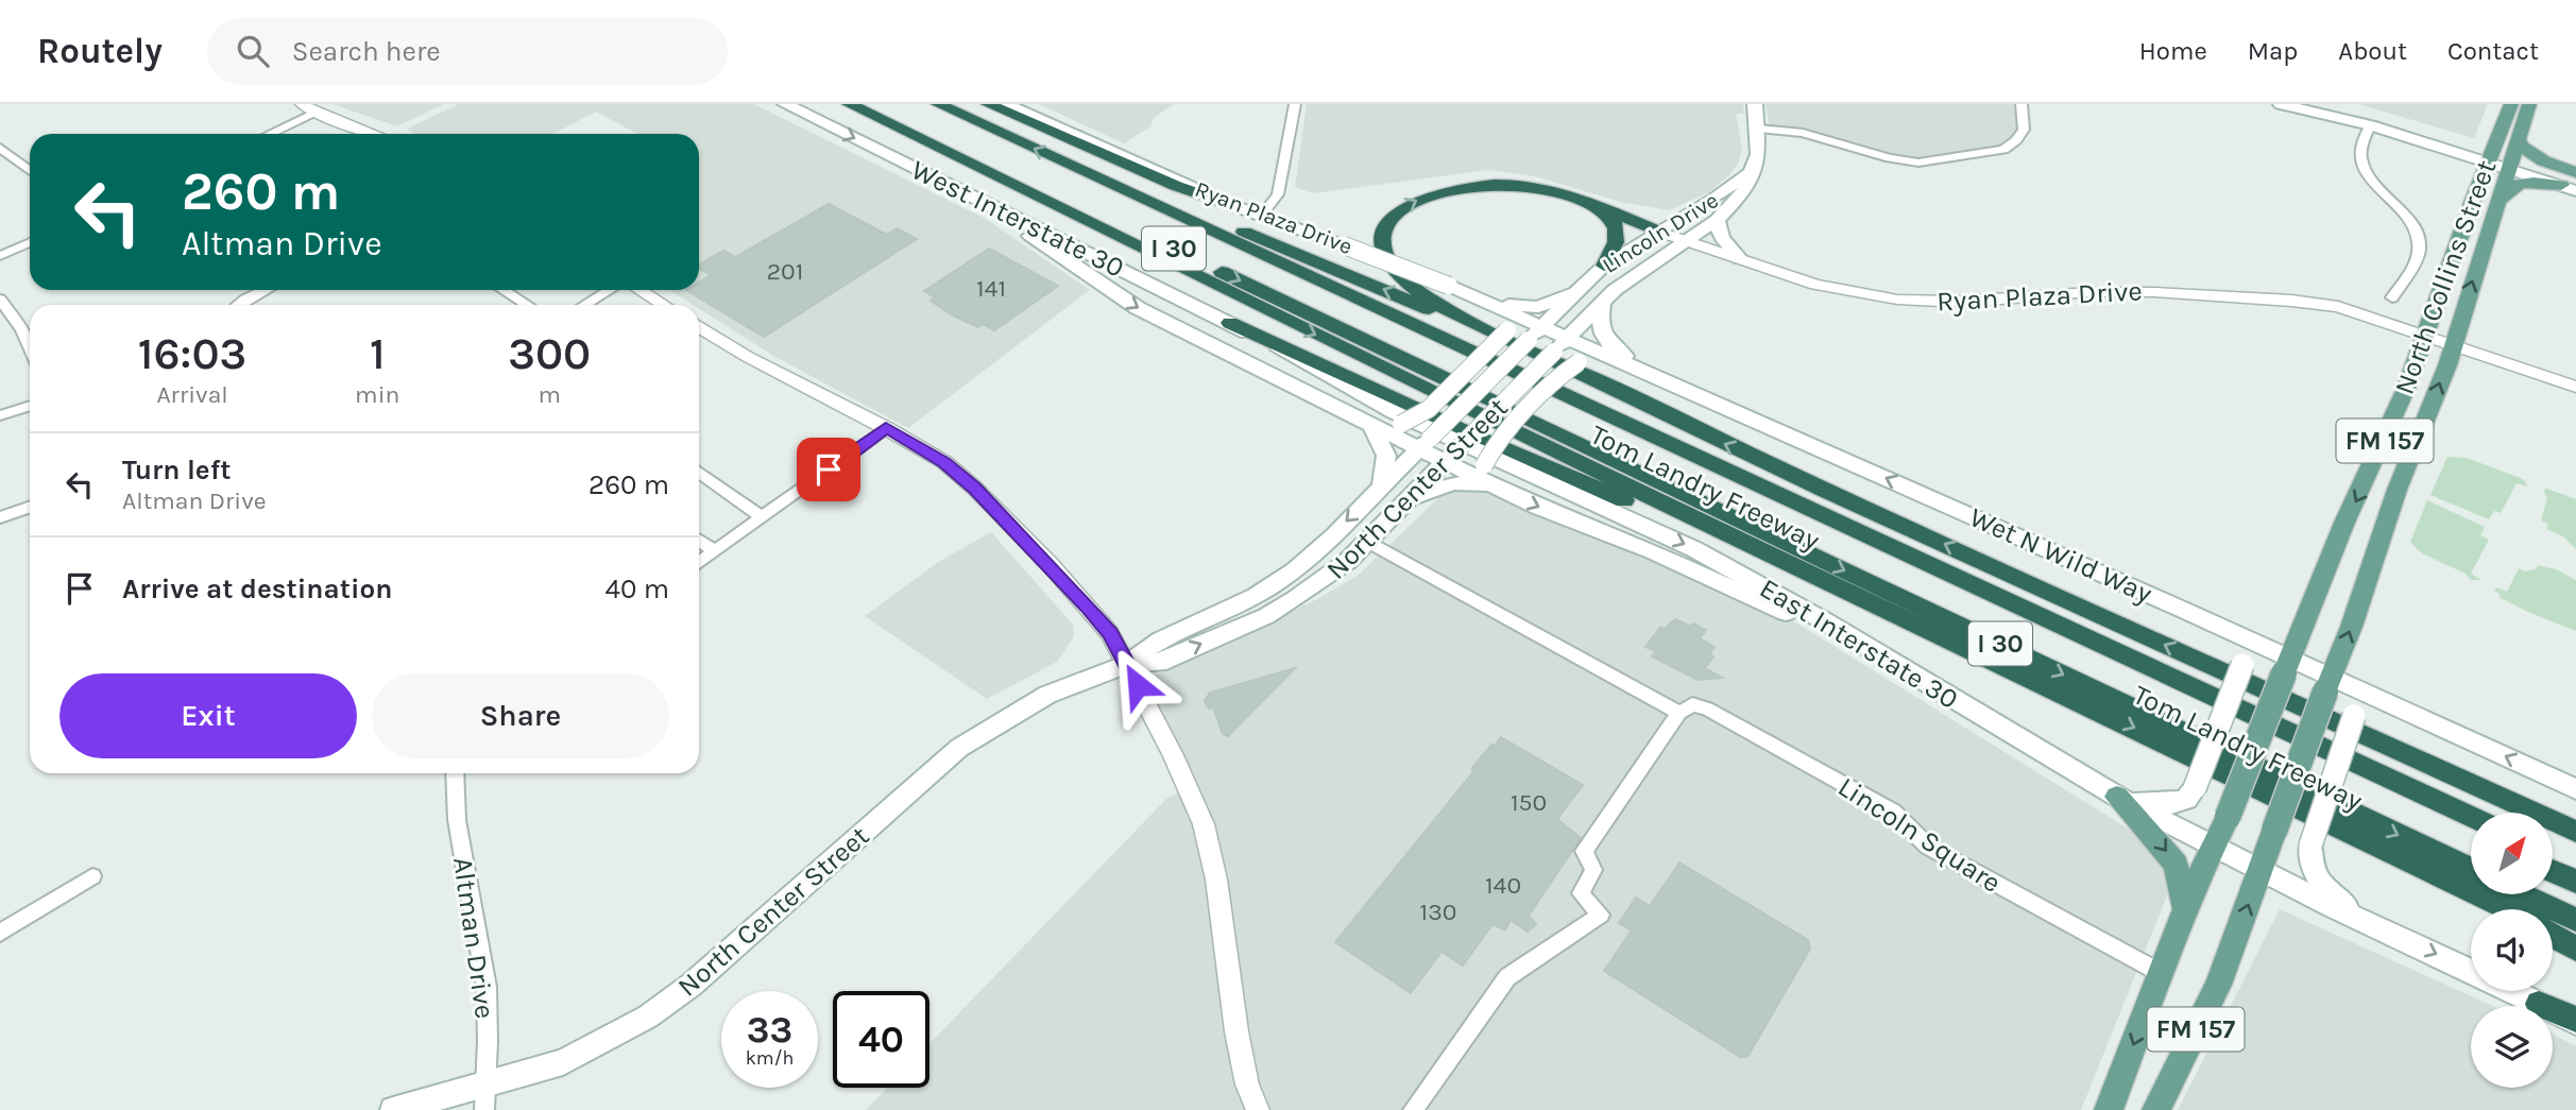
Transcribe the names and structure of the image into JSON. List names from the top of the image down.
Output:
{
  "streets": {
    "highway": ["I 30", "Tom Landry Freeway"],
    "main road": [
      "Ryan Plaza Drive",
      "West Interstate 30",
      "Lincoln Drive",
      "North Collins Street",
      "FM 157",
      "North Center Street",
      "Wet N Wild Way",
      "East Interstate 30"
    ],
    "street": ["Lincoln Square", "Altman Drive"]
  },
  "crossings": [
    ["Ryan Plaza Drive", "Lincoln Drive"],
    ["Ryan Plaza Drive", "North Collins Street"],
    ["Ryan Plaza Drive", "North Center Street"],
    ["Ryan Plaza Drive", "Wet N Wild Way"],
    ["West Interstate 30", "North Center Street"],
    ["West Interstate 30", "East Interstate 30"],
    ["Lincoln Drive", "North Center Street"],
    ["Lincoln Drive", "Wet N Wild Way"],
    ["I 30", "Tom Landry Freeway"],
    ["North Collins Street", "Wet N Wild Way"],
    ["North Collins Street", "East Interstate 30"],
    ["North Collins Street", "Lincoln Square"],
    ["North Center Street", "Wet N Wild Way"],
    ["North Center Street", "East Interstate 30"],
    ["North Center Street", "Altman Drive"]
  ],
  "house_numbers": [
    "201",
    "141",
    "150",
    "140",
    "130"
  ],
  "north": "top right",
  "page": {
    "header": "Routely",
    "search": "Search here",
    "nav": [
      "Home",
      "Map",
      "About",
      "Contact"
    ],
    "turn": ["260 m", "Altman Drive"],
    "eta": [
      "16:03",
      "Arrival",
      "1",
      "min",
      "300",
      "m"
    ],
    "list": [
      {
        "name": "Turn left",
        "note": "Altman Drive",
        "value": "260 m"
      },
      {
        "name": "Arrive at destination",
        "value": "40 m"
      }
    ],
    "buttons": ["Exit", "Share"],
    "speed": "33 km/h",
    "limit": "40"
  }
}
